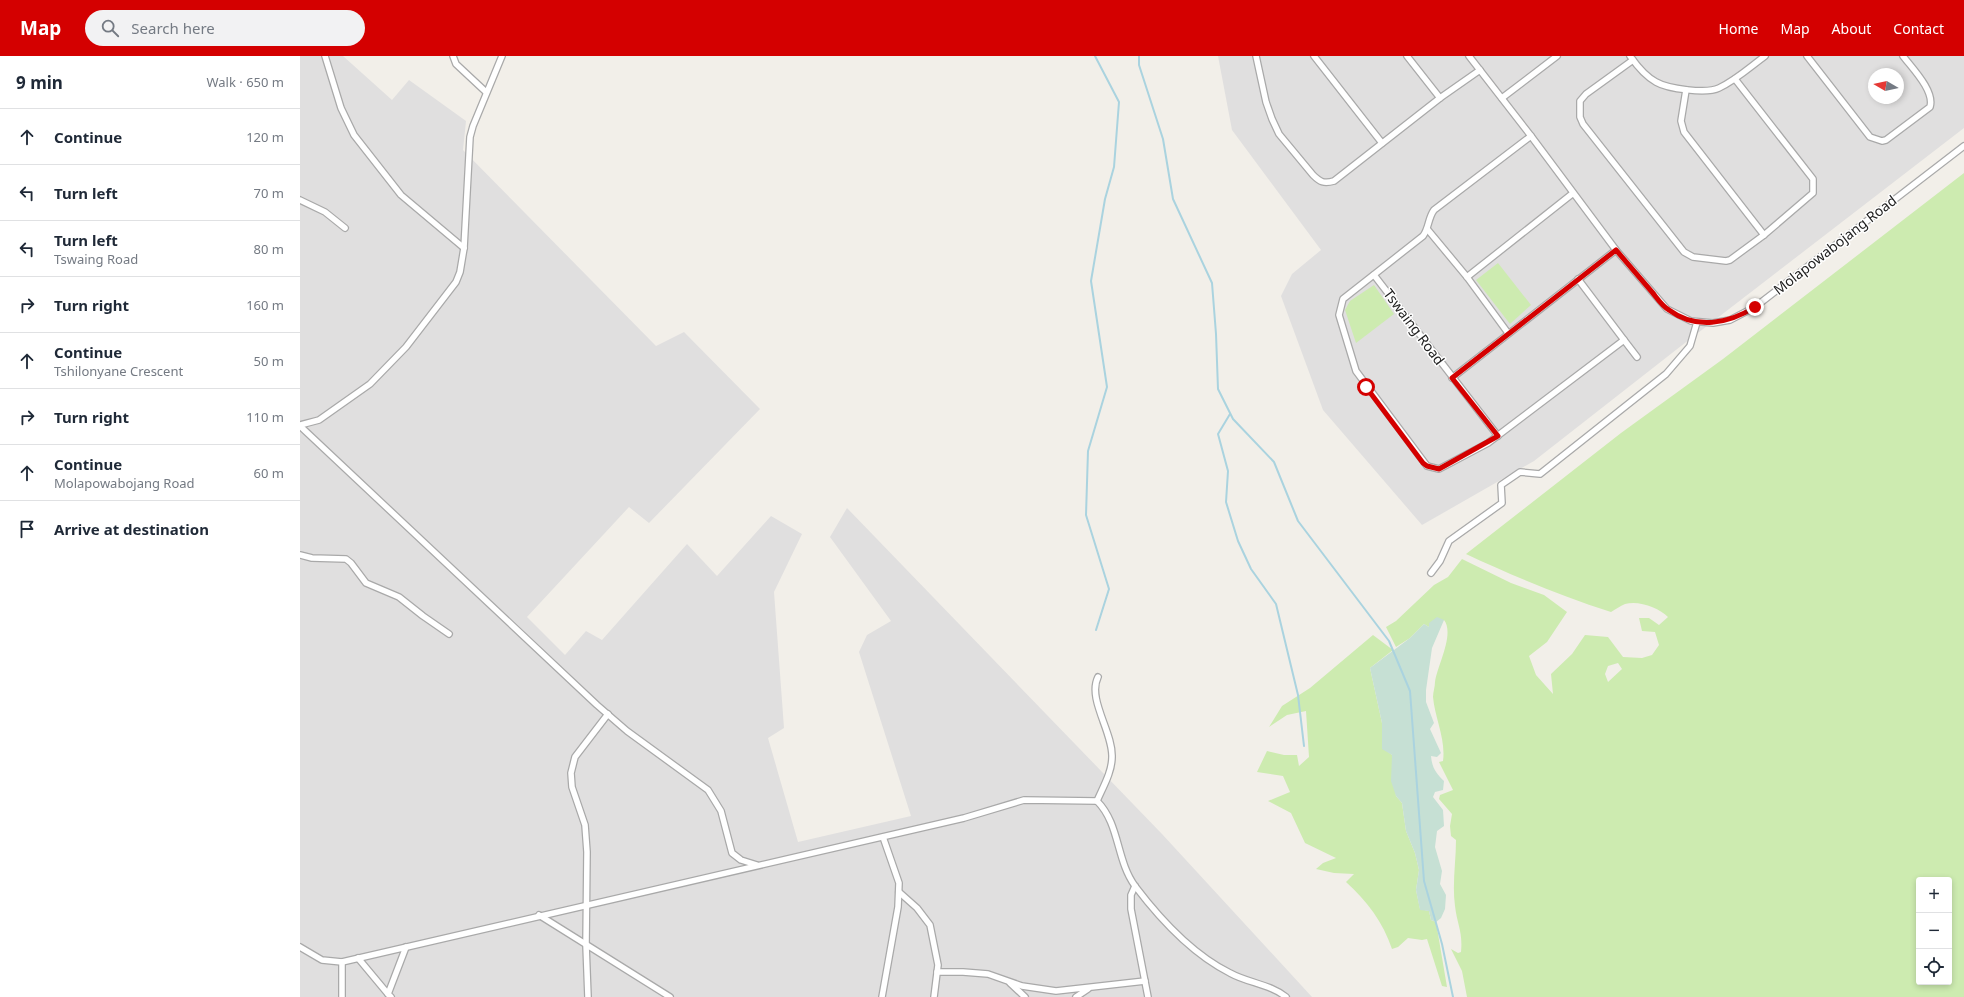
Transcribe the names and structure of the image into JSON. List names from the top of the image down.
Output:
{
  "streets": {
    "street": ["Molapowabojang Road", "Tswaing Road"]
  },
  "north": "left",
  "page": {
    "header": "Map",
    "search": "Search here",
    "nav": [
      "Home",
      "Map",
      "About",
      "Contact"
    ],
    "heading": ["9 min", "Walk · 650 m"],
    "list": [
      ["Continue", "120 m"],
      ["Turn left", "70 m"],
      ["Turn left", "Tswaing Road", "80 m"],
      ["Turn right", "160 m"],
      ["Continue", "Tshilonyane Crescent", "50 m"],
      ["Turn right", "110 m"],
      ["Continue", "Molapowabojang Road", "60 m"],
      "Arrive at destination"
    ],
    "map_buttons": ["+", "−"]
  }
}
